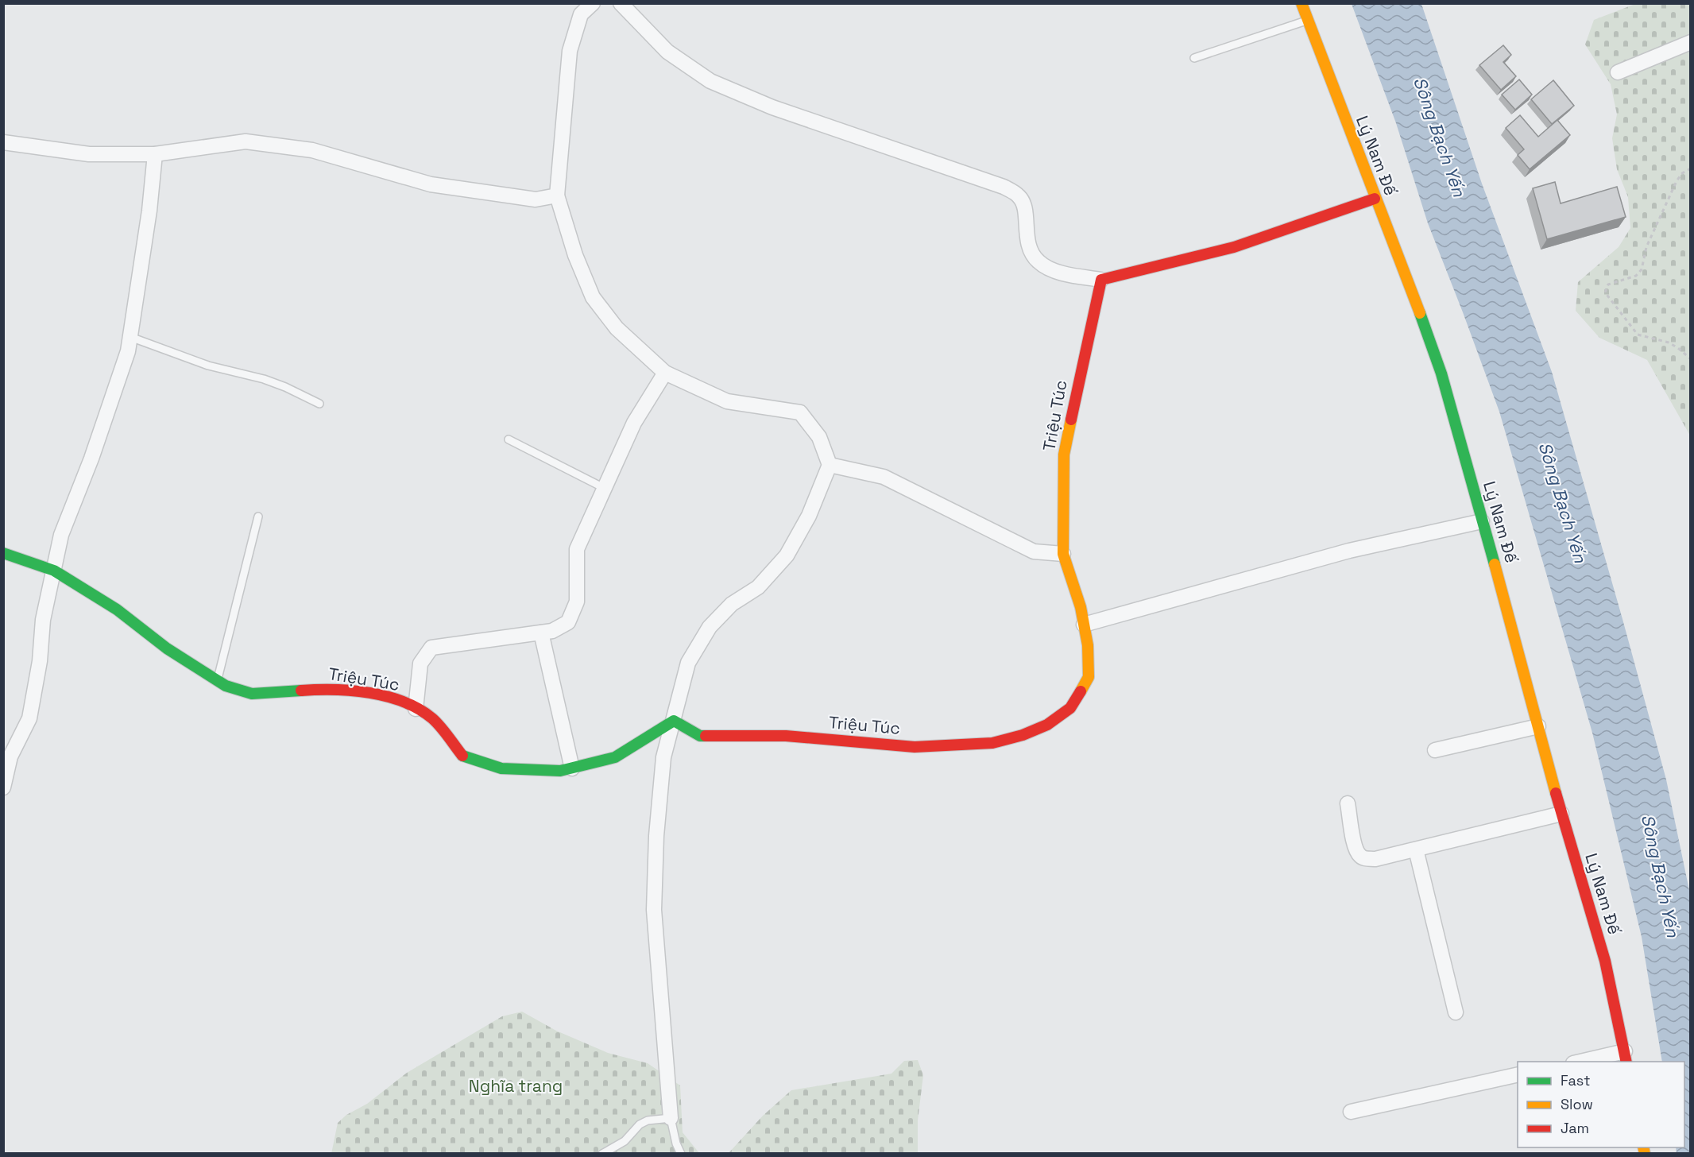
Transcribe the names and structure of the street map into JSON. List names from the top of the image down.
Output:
{
  "streets": {
    "street": ["Lý Nam Đế", "Triệu Túc"]
  },
  "water": ["Sông Bạch Yến"],
  "parks": ["Nghĩa trang"],
  "legend": ["Fast", "Slow", "Jam"]
}
